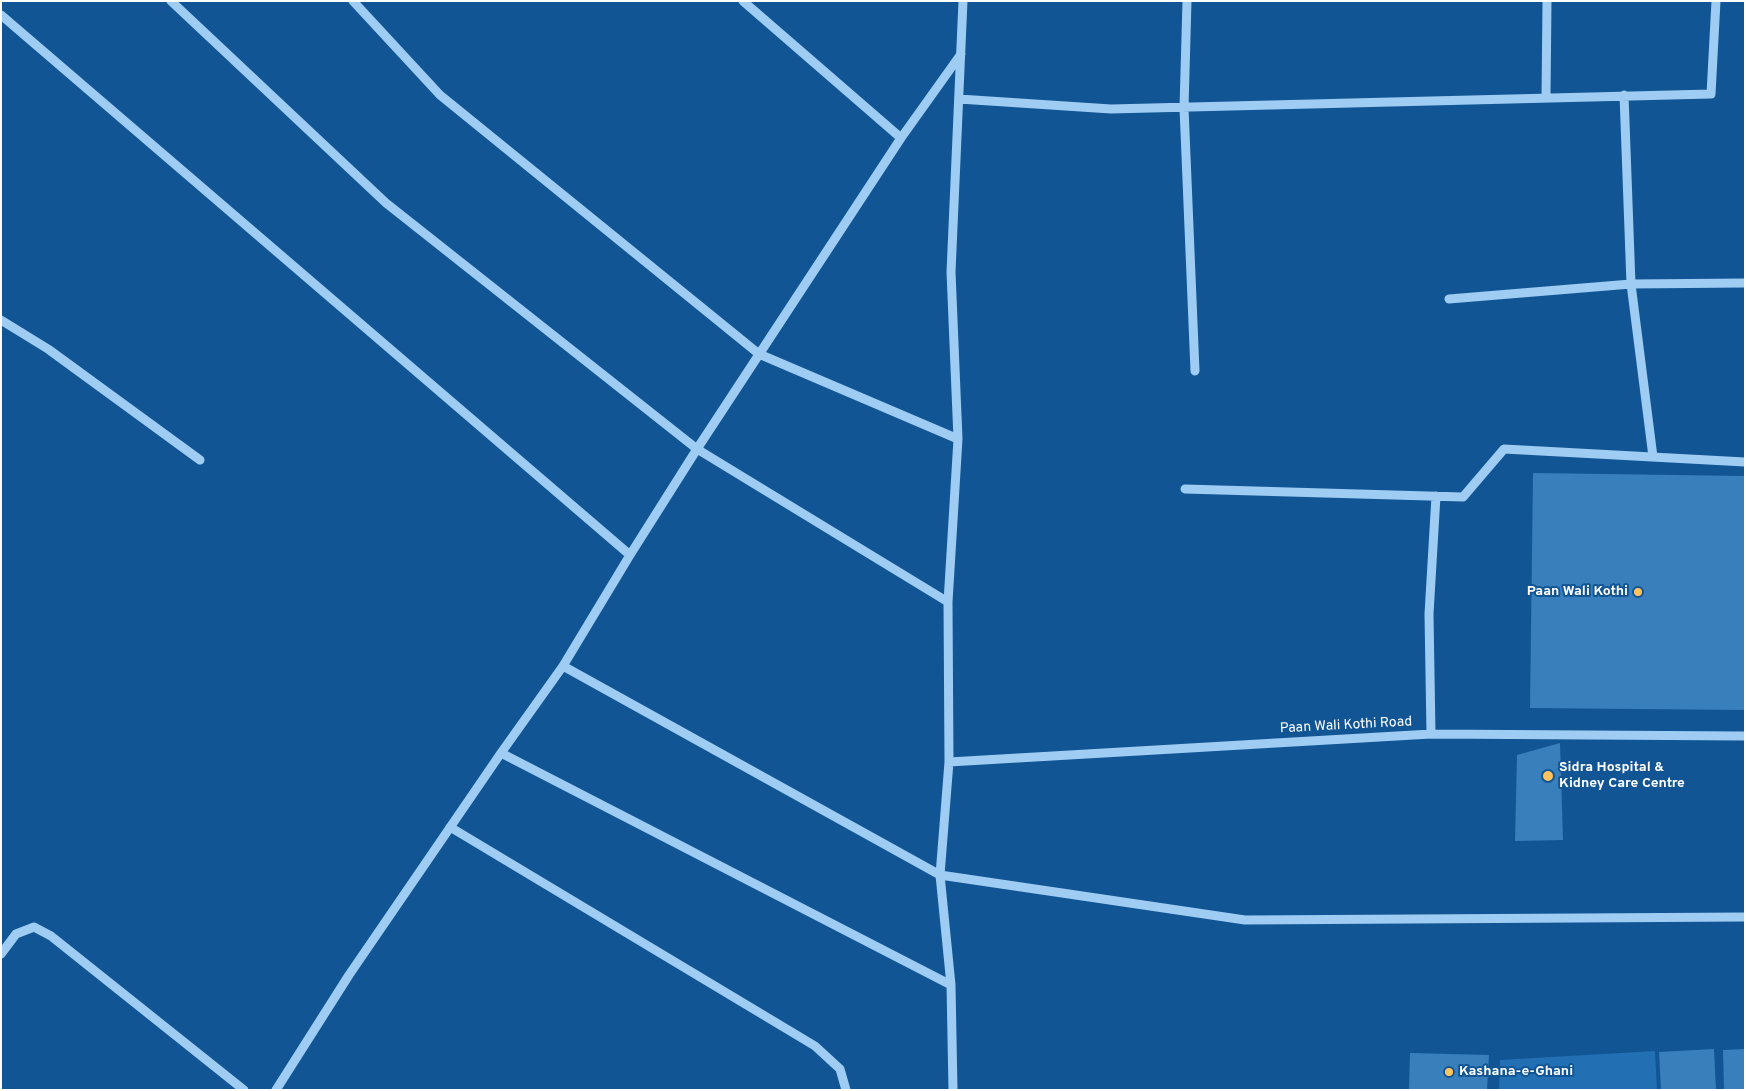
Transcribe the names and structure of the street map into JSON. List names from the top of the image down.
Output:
{
  "streets": {
    "street": ["Paan Wali Kothi Road"]
  },
  "places": ["Paan Wali Kothi", "Sidra Hospital & Kidney Care Centre", "Kashana-e-Ghani"]
}
